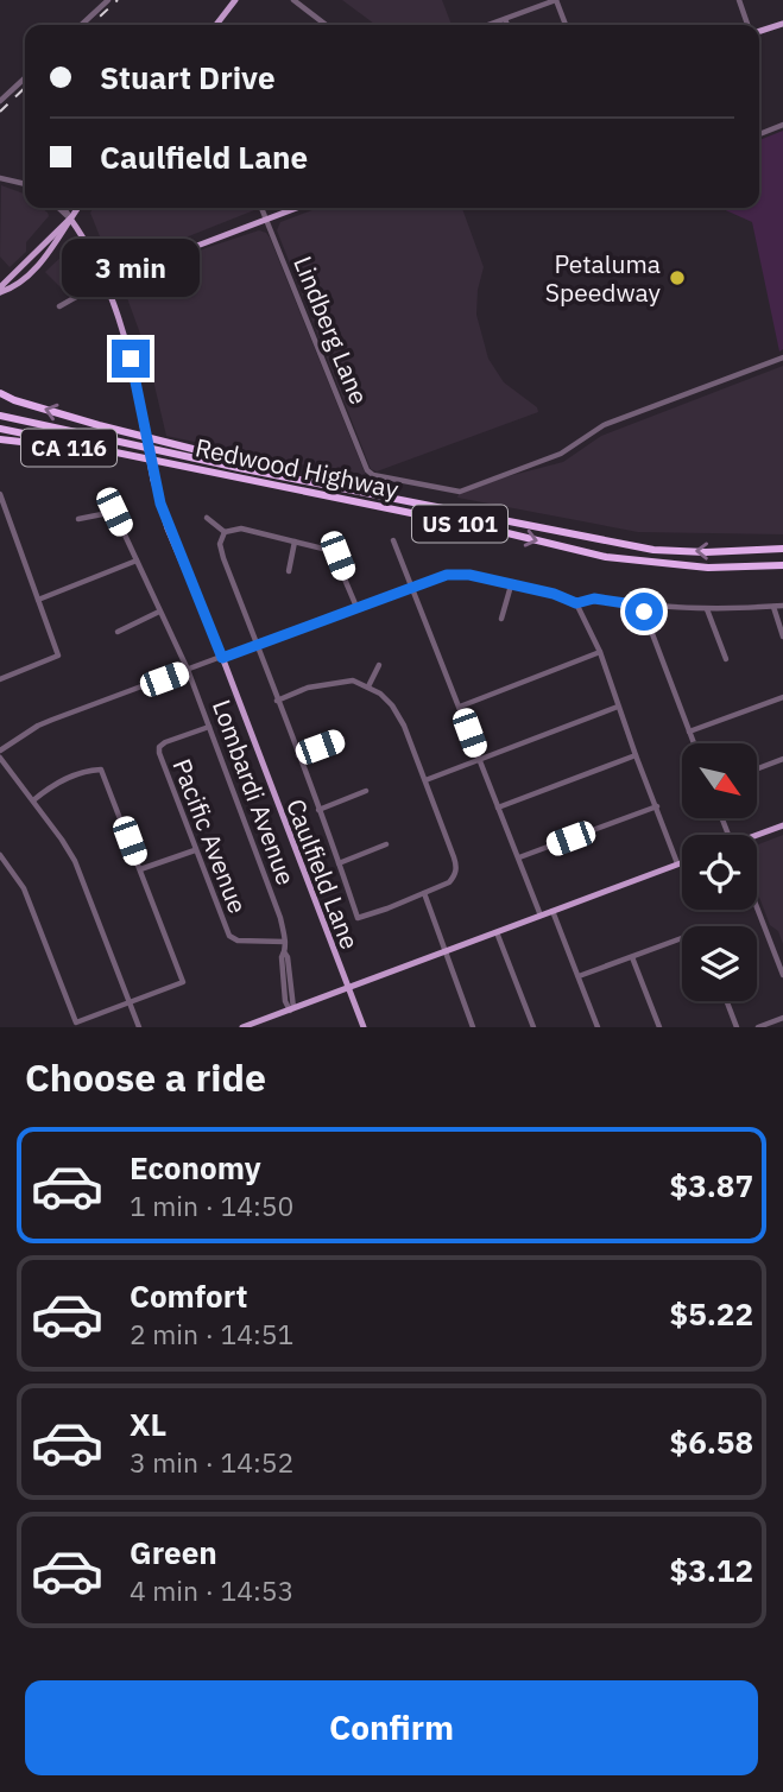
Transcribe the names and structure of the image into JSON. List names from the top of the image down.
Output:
{
  "streets": {
    "highway": ["CA 116", "Redwood Highway", "US 101"],
    "main road": ["Caulfield Lane"],
    "street": ["Lindberg Lane", "Lombardi Avenue", "Pacific Avenue"]
  },
  "crossings": [
    ["CA 116", "Redwood Highway"],
    ["Lombardi Avenue", "Pacific Avenue"]
  ],
  "places": ["Petaluma Speedway"],
  "north": "bottom right",
  "page": {
    "banner": ["Stuart Drive", "Caulfield Lane"],
    "bubble": "3 min",
    "heading": "Choose a ride",
    "list": [
      {
        "name": "Economy",
        "note": "1 min · 14:50",
        "value": "$3.87"
      },
      {
        "name": "Comfort",
        "note": "2 min · 14:51",
        "value": "$5.22"
      },
      {
        "name": "XL",
        "note": "3 min · 14:52",
        "value": "$6.58"
      },
      {
        "name": "Green",
        "note": "4 min · 14:53",
        "value": "$3.12"
      }
    ],
    "buttons": "Confirm"
  }
}
